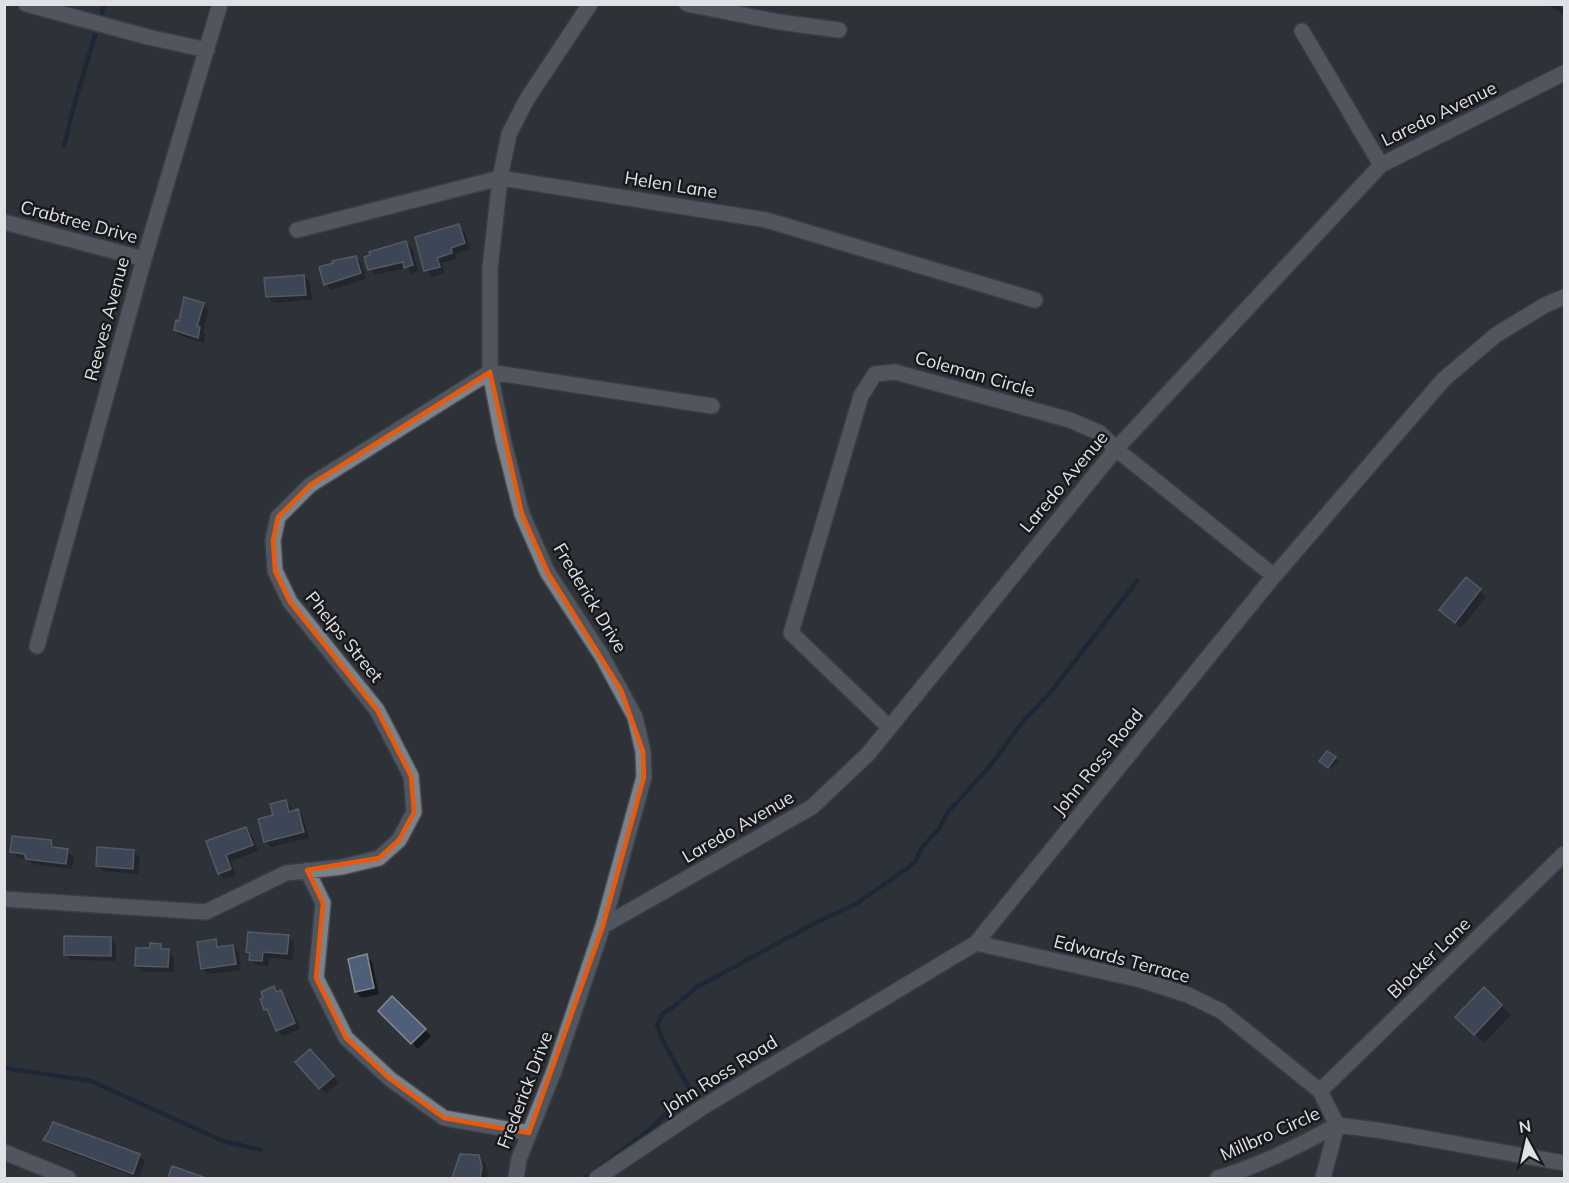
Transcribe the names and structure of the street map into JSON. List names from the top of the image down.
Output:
{
  "streets": {
    "street": [
      "Laredo Avenue",
      "Helen Lane",
      "Crabtree Drive",
      "Reeves Avenue",
      "Coleman Circle",
      "Frederick Drive",
      "Phelps Street",
      "John Ross Road",
      "Blocker Lane",
      "Edwards Terrace",
      "Millbro Circle"
    ]
  },
  "crossings": [
    ["Laredo Avenue", "Coleman Circle"],
    ["Laredo Avenue", "Frederick Drive"],
    ["Helen Lane", "Frederick Drive"],
    ["Crabtree Drive", "Reeves Avenue"],
    ["Coleman Circle", "John Ross Road"],
    ["Frederick Drive", "Phelps Street"],
    ["John Ross Road", "Edwards Terrace"],
    ["Blocker Lane", "Edwards Terrace"],
    ["Edwards Terrace", "Millbro Circle"]
  ],
  "north": "top"
}
